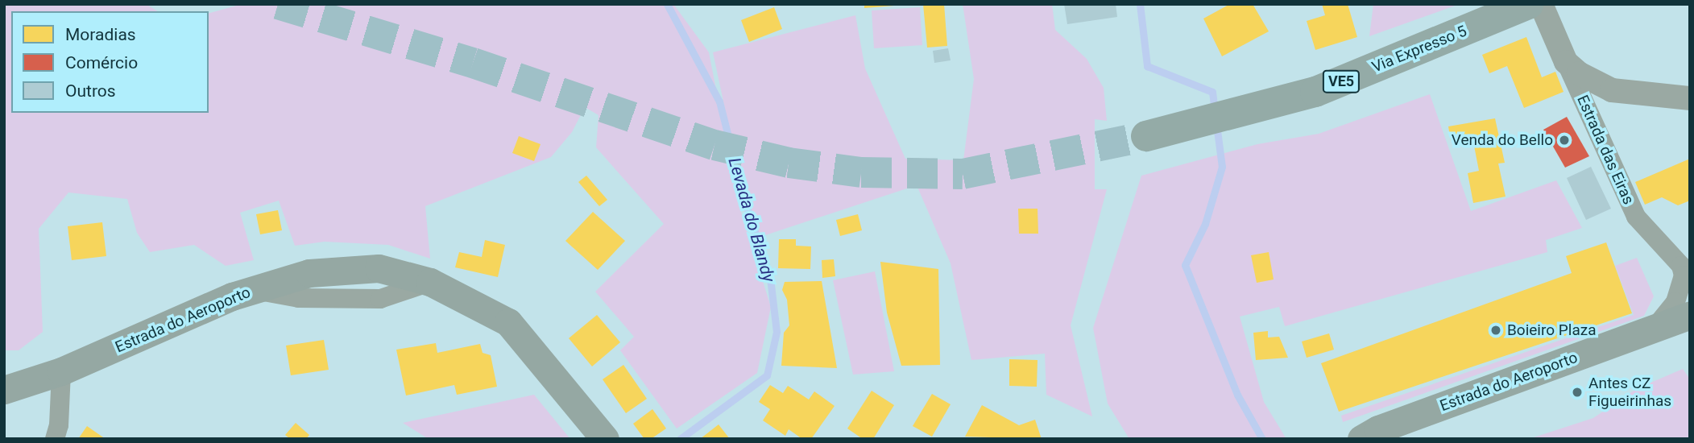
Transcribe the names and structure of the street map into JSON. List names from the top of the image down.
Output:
{
  "streets": {
    "main road": ["Via Expresso 5", "VE5", "Estrada do Aeroporto"],
    "street": ["Estrada das Eiras"]
  },
  "crossings": [
    ["Estrada das Eiras", "Estrada do Aeroporto"]
  ],
  "water": ["Levada do Blandy"],
  "places": ["Venda do Bello", "Boieiro Plaza", "Antes CZ Figueirinhas"],
  "legend": ["Moradias", "Comércio", "Outros"]
}
